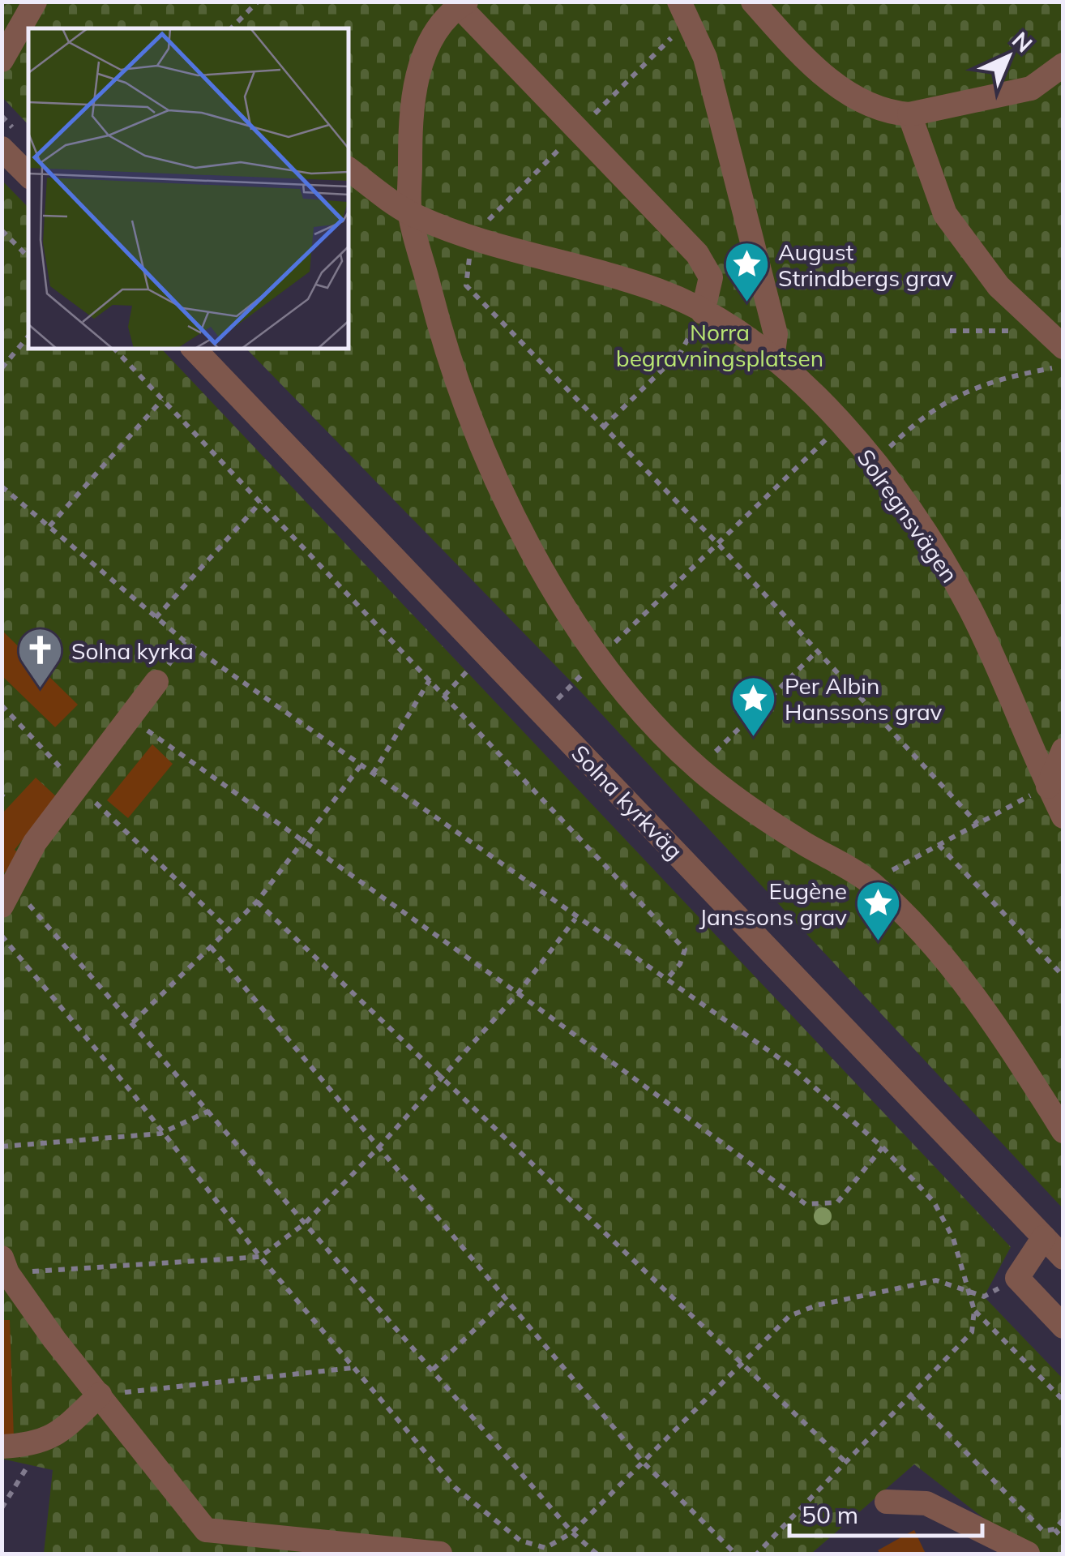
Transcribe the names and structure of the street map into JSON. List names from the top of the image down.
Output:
{
  "streets": {
    "street": ["Solregnsvägen", "Solna kyrkväg"]
  },
  "parks": ["Norra begravningsplatsen"],
  "places": {
    "place": ["August Strindbergs grav", "Per Albin Hanssons grav", "Eugène Janssons grav"],
    "church": ["Solna kyrka"]
  },
  "scale_bar": "50 m",
  "north": "top right"
}
